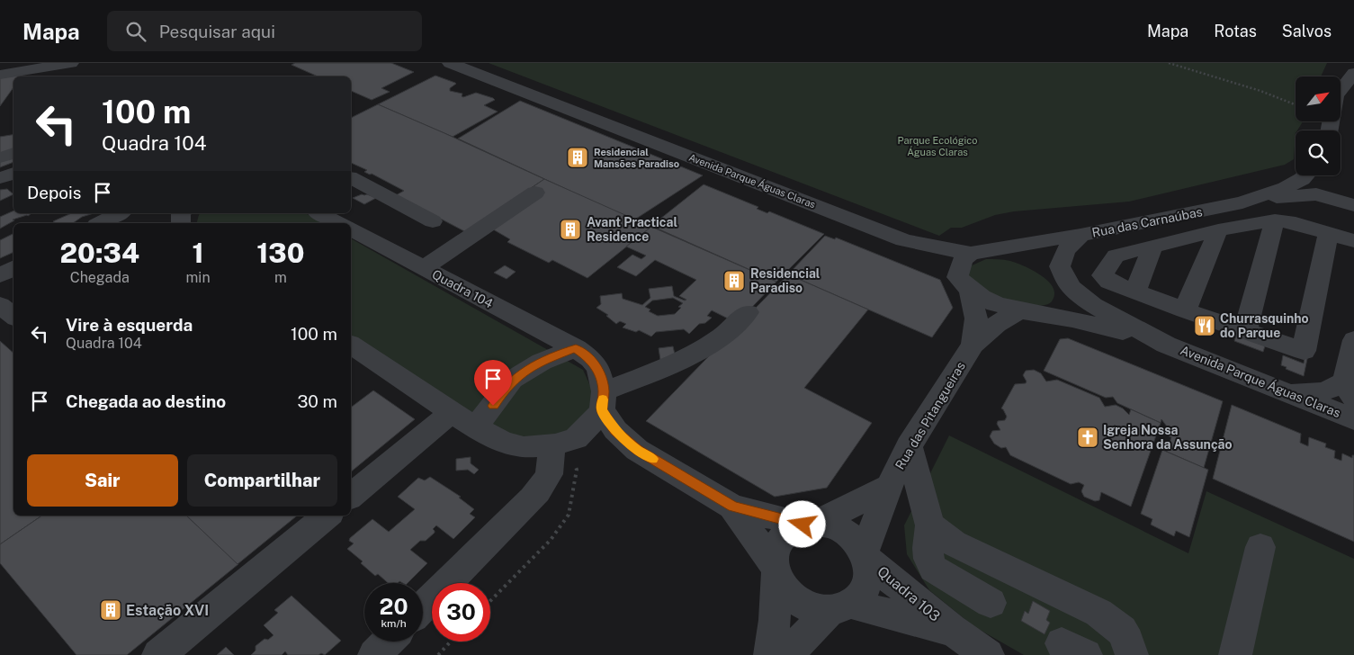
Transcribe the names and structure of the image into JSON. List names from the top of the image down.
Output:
{
  "streets": {
    "street": [
      "Avenida Parque Águas Claras",
      "Rua das Carnaúbas",
      "Quadra 104",
      "Rua das Pitangueiras",
      "Quadra 103"
    ]
  },
  "crossings": [
    ["Avenida Parque Águas Claras", "Rua das Carnaúbas"],
    ["Avenida Parque Águas Claras", "Rua das Pitangueiras"],
    ["Quadra 104", "Rua das Pitangueiras"],
    ["Quadra 104", "Quadra 103"],
    ["Rua das Pitangueiras", "Quadra 103"]
  ],
  "parks": ["Parque Ecológico Águas Claras"],
  "places": {
    "building": [
      "Residencial Mansões Paradiso",
      "Avant Practical Residence",
      "Residencial Paradiso",
      "Estação XVI"
    ],
    "restaurant": ["Churrasquinho do Parque"],
    "church": ["Igreja Nossa Senhora da Assunção"]
  },
  "north": "top right",
  "page": {
    "header": "Mapa",
    "search": "Pesquisar aqui",
    "nav": ["Mapa", "Rotas", "Salvos"],
    "turn": ["100 m", "Quadra 104"],
    "then": "Depois",
    "eta": [
      "20:34",
      "Chegada",
      "1",
      "min",
      "130",
      "m"
    ],
    "list": [
      {
        "name": "Vire à esquerda",
        "note": "Quadra 104",
        "value": "100 m"
      },
      {
        "name": "Chegada ao destino",
        "value": "30 m"
      }
    ],
    "buttons": ["Sair", "Compartilhar"],
    "speed": "20 km/h",
    "limit": "30"
  }
}
